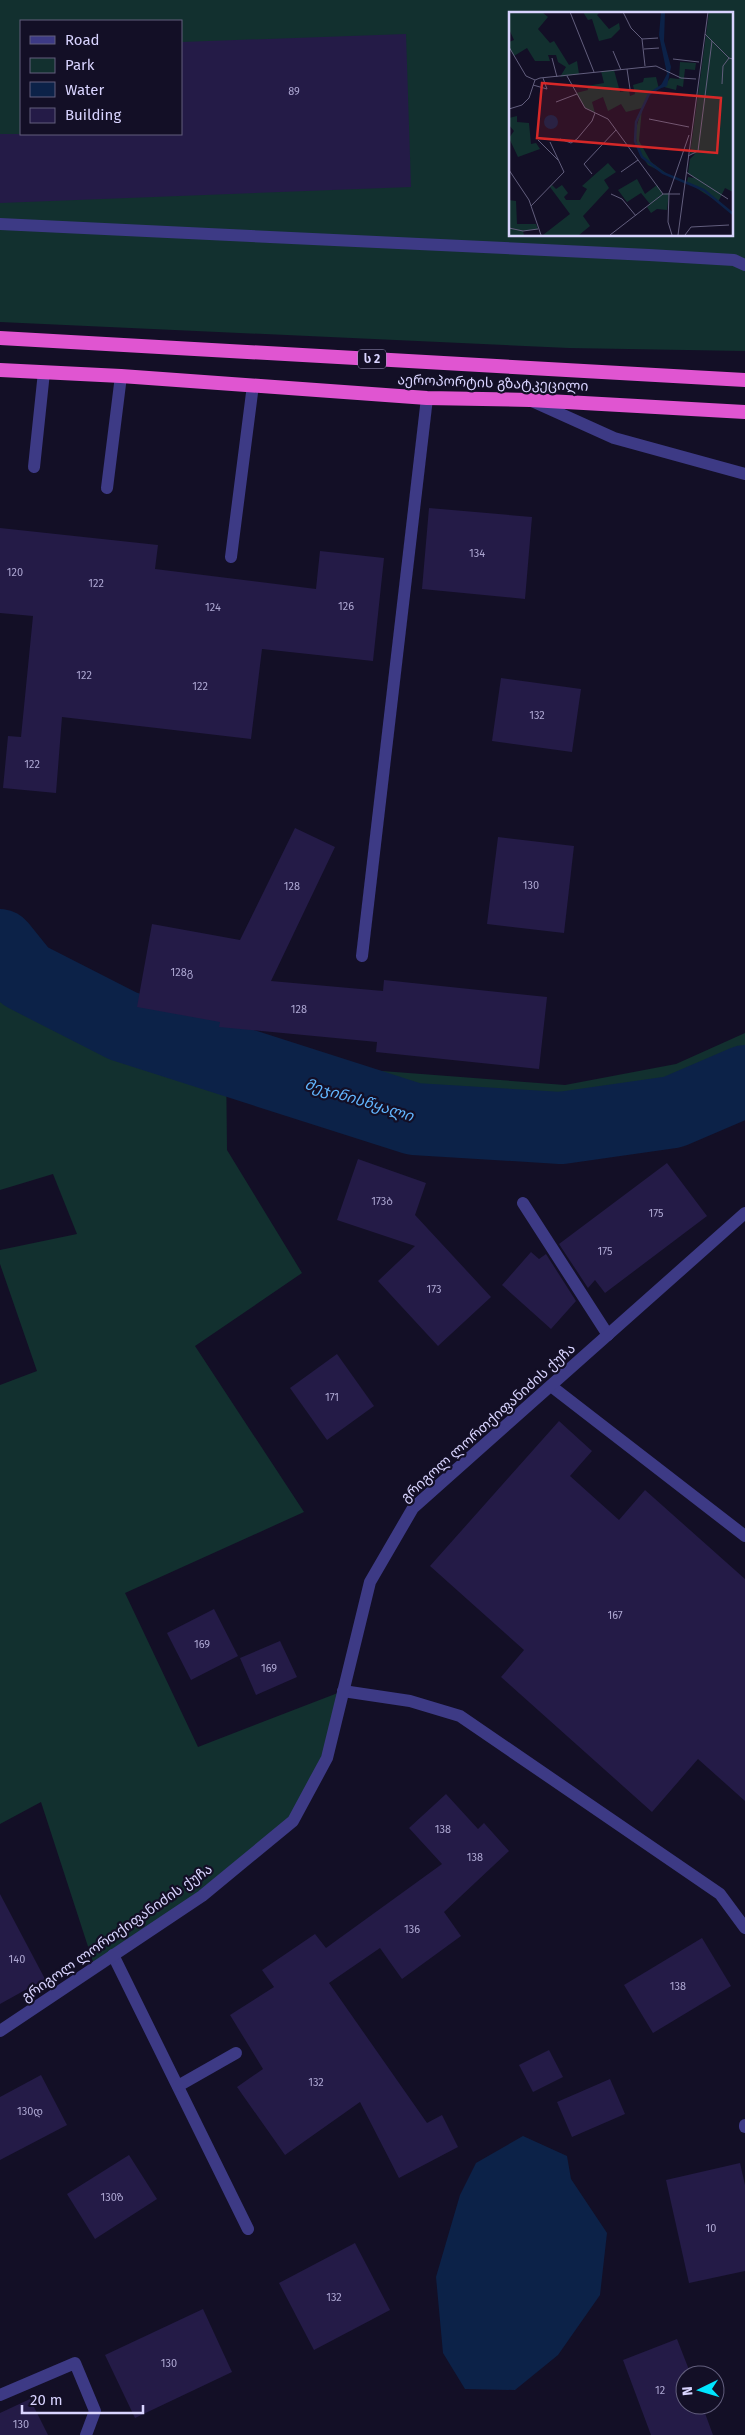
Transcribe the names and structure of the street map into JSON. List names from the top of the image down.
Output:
{
  "streets": {
    "highway": ["ს 2", "აეროპორტის გზატკეცილი"],
    "street": ["გრიგოლ ლორთქიფანიძის ქუჩა"]
  },
  "water": ["მეჯინისწყალი"],
  "house_numbers": [
    "89",
    "134",
    "120",
    "122",
    "126",
    "124",
    "122",
    "122",
    "132",
    "122",
    "130",
    "128",
    "128გ",
    "128",
    "173ბ",
    "175",
    "175",
    "173",
    "171",
    "167",
    "169",
    "169",
    "138",
    "138",
    "136",
    "140",
    "138",
    "132",
    "130დ",
    "130ზ",
    "10",
    "132",
    "130",
    "12",
    "130"
  ],
  "legend": [
    "Road",
    "Park",
    "Water",
    "Building"
  ],
  "scale_bar": "20 m",
  "north": "left"
}
